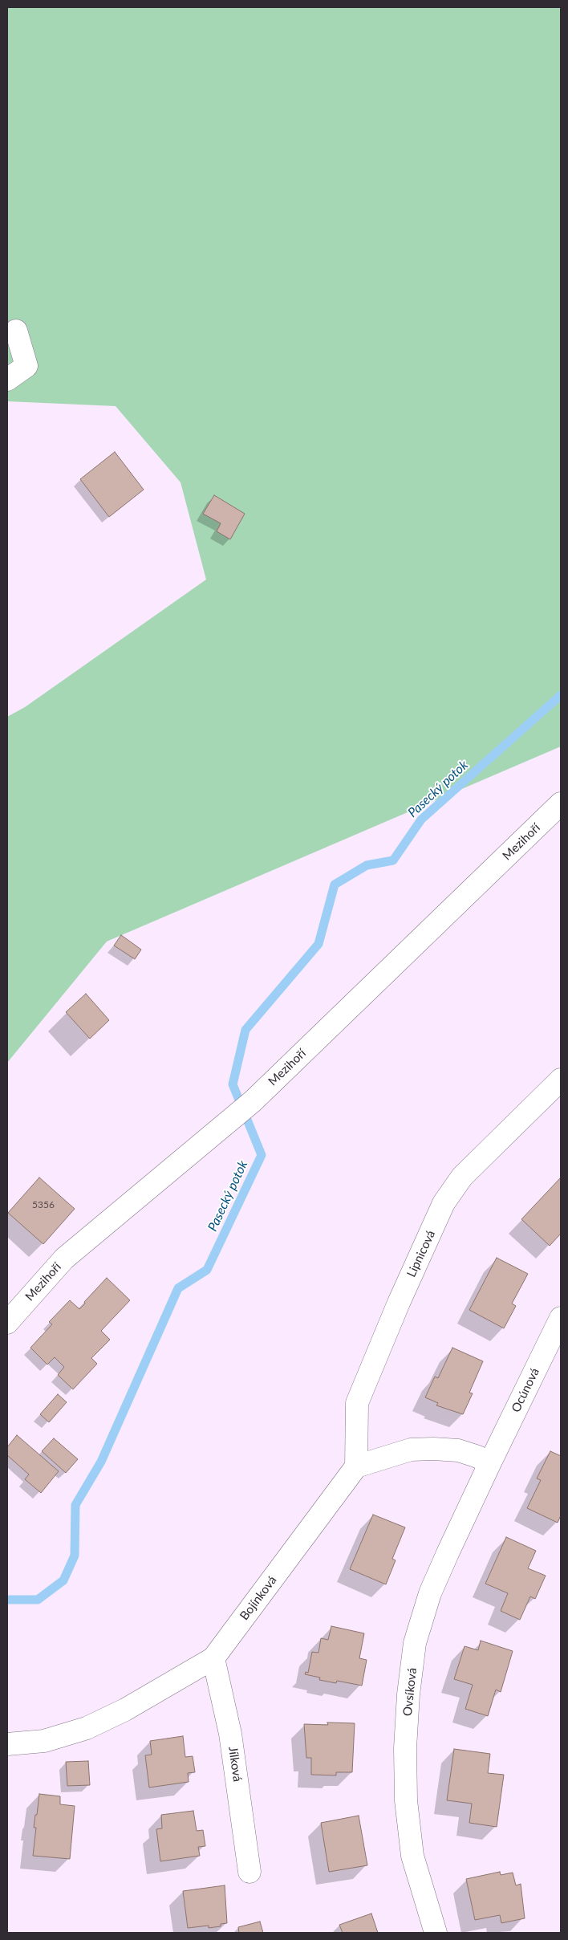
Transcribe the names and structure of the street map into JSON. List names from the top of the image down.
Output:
{
  "streets": {
    "street": [
      "Mezihoří",
      "Lipnicová",
      "Ocúnová",
      "Bojínková",
      "Ovsíková",
      "Jílková"
    ]
  },
  "crossings": [
    ["Lipnicová", "Bojínková"],
    ["Ocúnová", "Ovsíková"],
    ["Bojínková", "Jílková"]
  ],
  "water": ["Pasecký potok"],
  "house_numbers": ["5356"]
}
